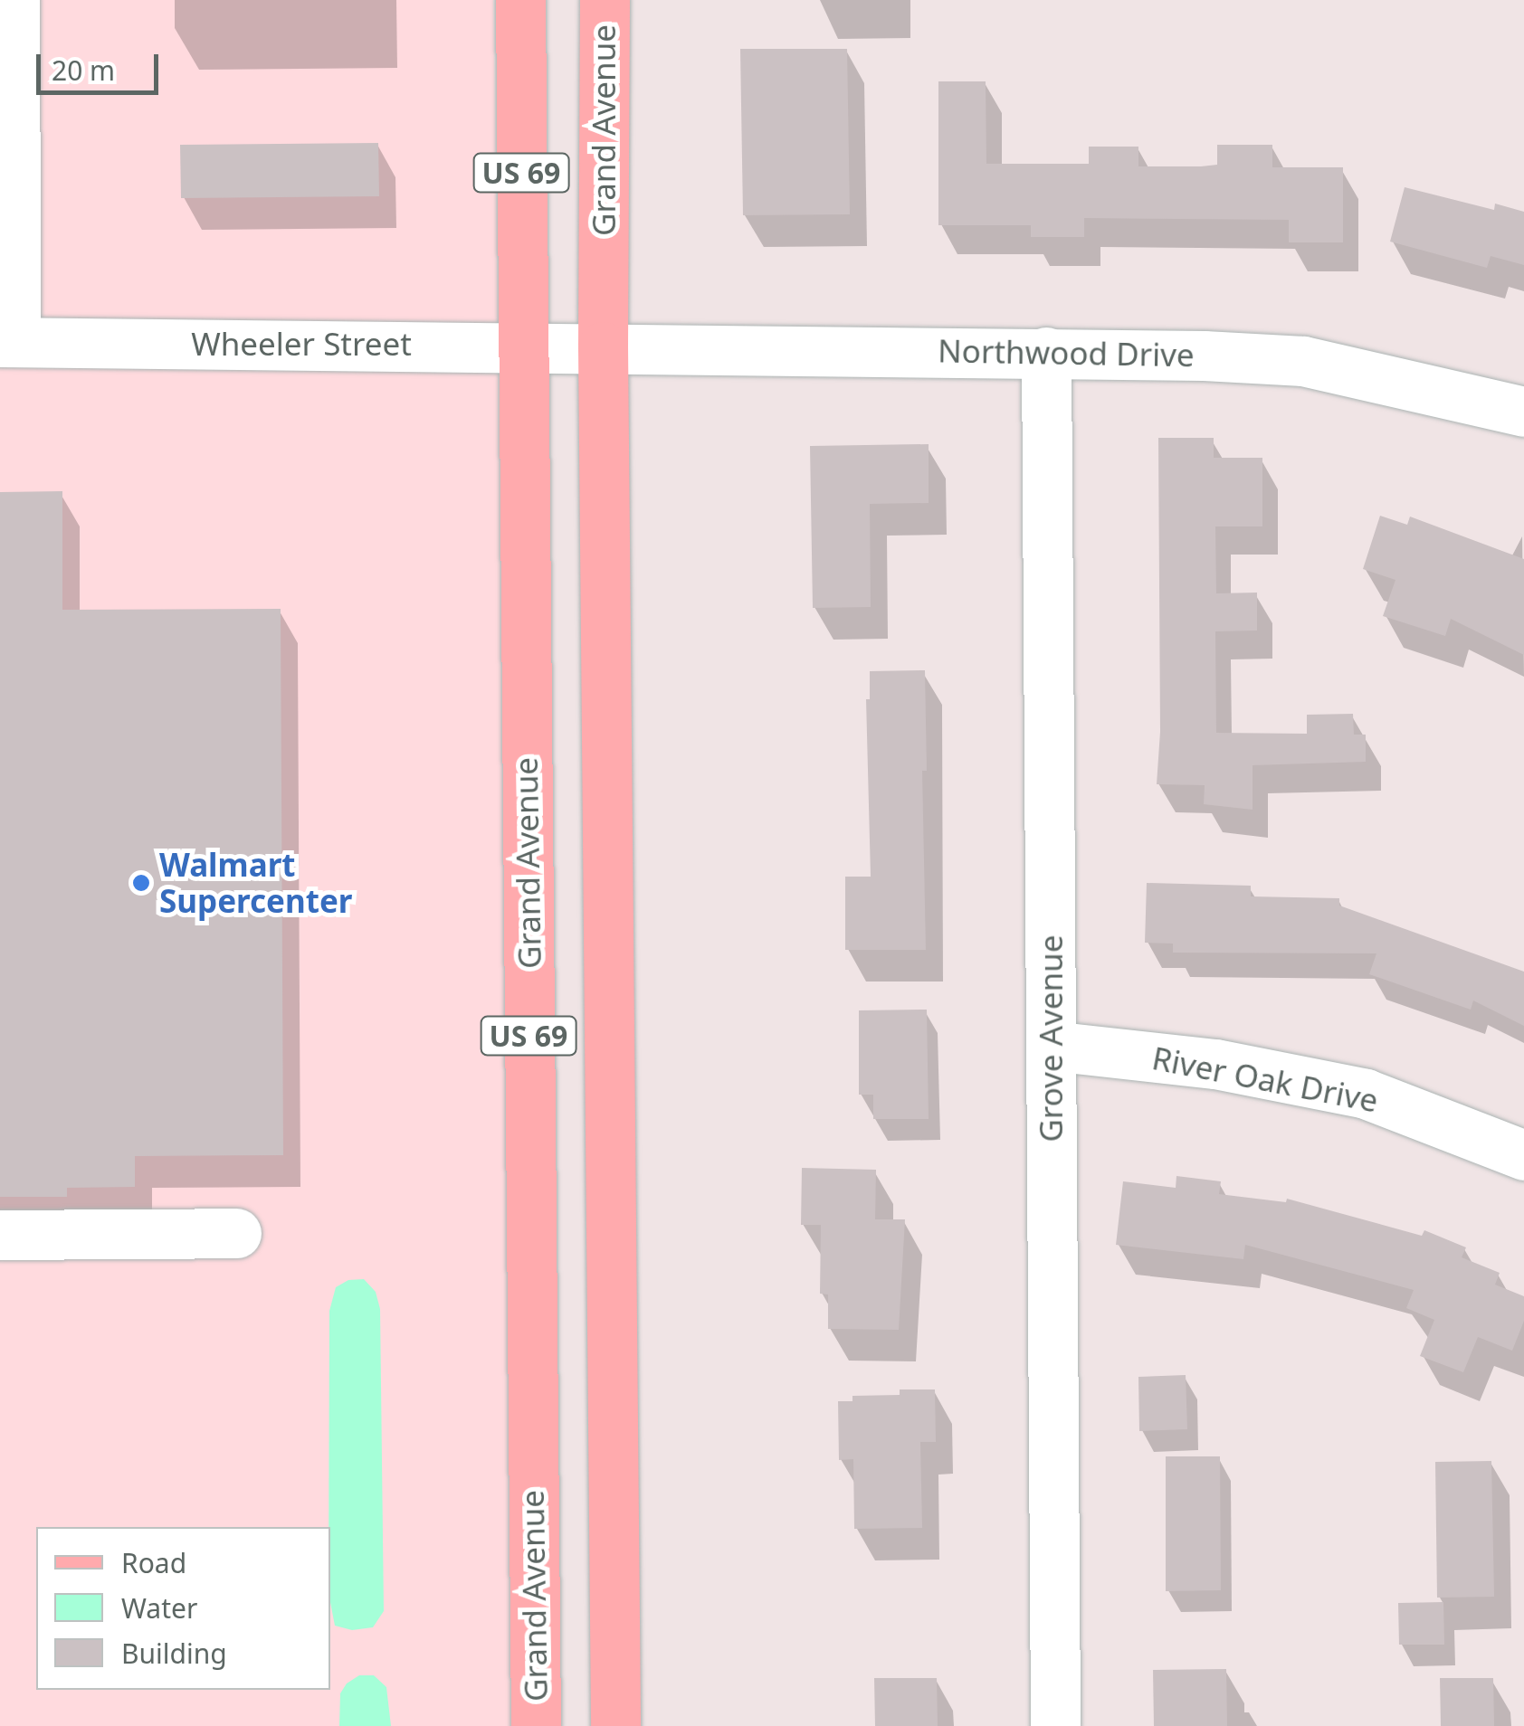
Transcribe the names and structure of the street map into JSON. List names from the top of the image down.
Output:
{
  "streets": {
    "main road": ["Grand Avenue", "US 69"],
    "street": [
      "Wheeler Street",
      "Northwood Drive",
      "Grove Avenue",
      "River Oak Drive"
    ]
  },
  "crossings": [
    ["Grand Avenue", "Wheeler Street"],
    ["Grand Avenue", "Northwood Drive"],
    ["Wheeler Street", "Northwood Drive"],
    ["Northwood Drive", "Grove Avenue"],
    ["Grove Avenue", "River Oak Drive"]
  ],
  "places": ["Walmart Supercenter"],
  "legend": ["Road", "Water", "Building"],
  "scale_bar": "20 m"
}
